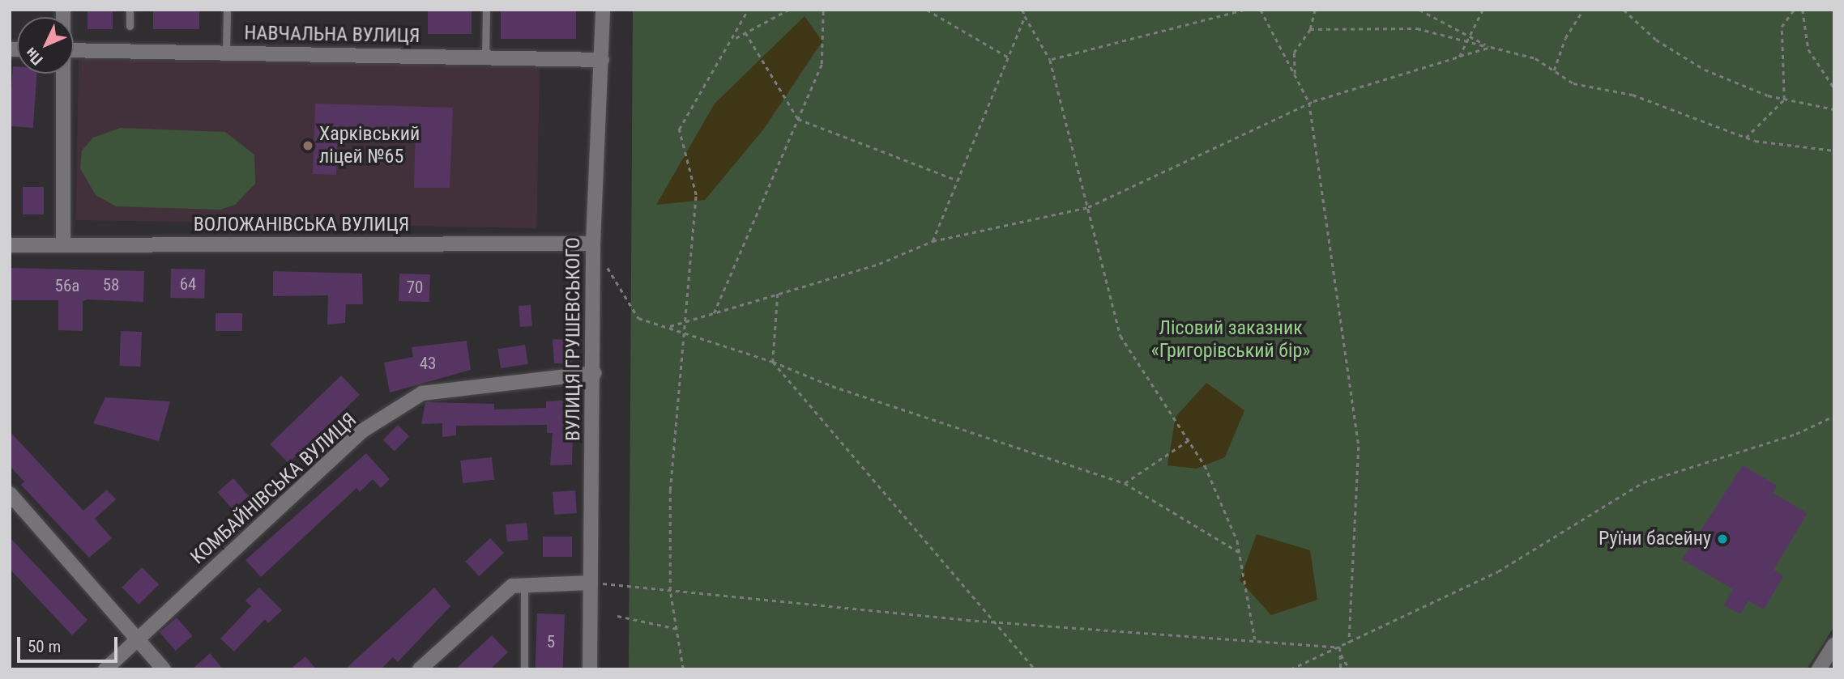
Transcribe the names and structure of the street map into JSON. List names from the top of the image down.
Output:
{
  "streets": {
    "street": [
      "НАВЧАЛЬНА ВУЛИЦЯ",
      "ВОЛОЖАНІВСЬКА ВУЛИЦЯ",
      "ВУЛИЦЯ ГРУШЕВСЬКОГО",
      "КОМБАЙНІВСЬКА ВУЛИЦЯ"
    ]
  },
  "crossings": [
    ["НАВЧАЛЬНА ВУЛИЦЯ", "ВУЛИЦЯ ГРУШЕВСЬКОГО"],
    ["ВОЛОЖАНІВСЬКА ВУЛИЦЯ", "ВУЛИЦЯ ГРУШЕВСЬКОГО"],
    ["ВУЛИЦЯ ГРУШЕВСЬКОГО", "КОМБАЙНІВСЬКА ВУЛИЦЯ"]
  ],
  "parks": ["Лісовий заказник «Григорівський бір»"],
  "places": ["Харківський ліцей №65", "Руїни басейну"],
  "house_numbers": [
    "64",
    "58",
    "56а",
    "70",
    "43",
    "5"
  ],
  "scale_bar": "50 m",
  "north": "bottom left"
}
